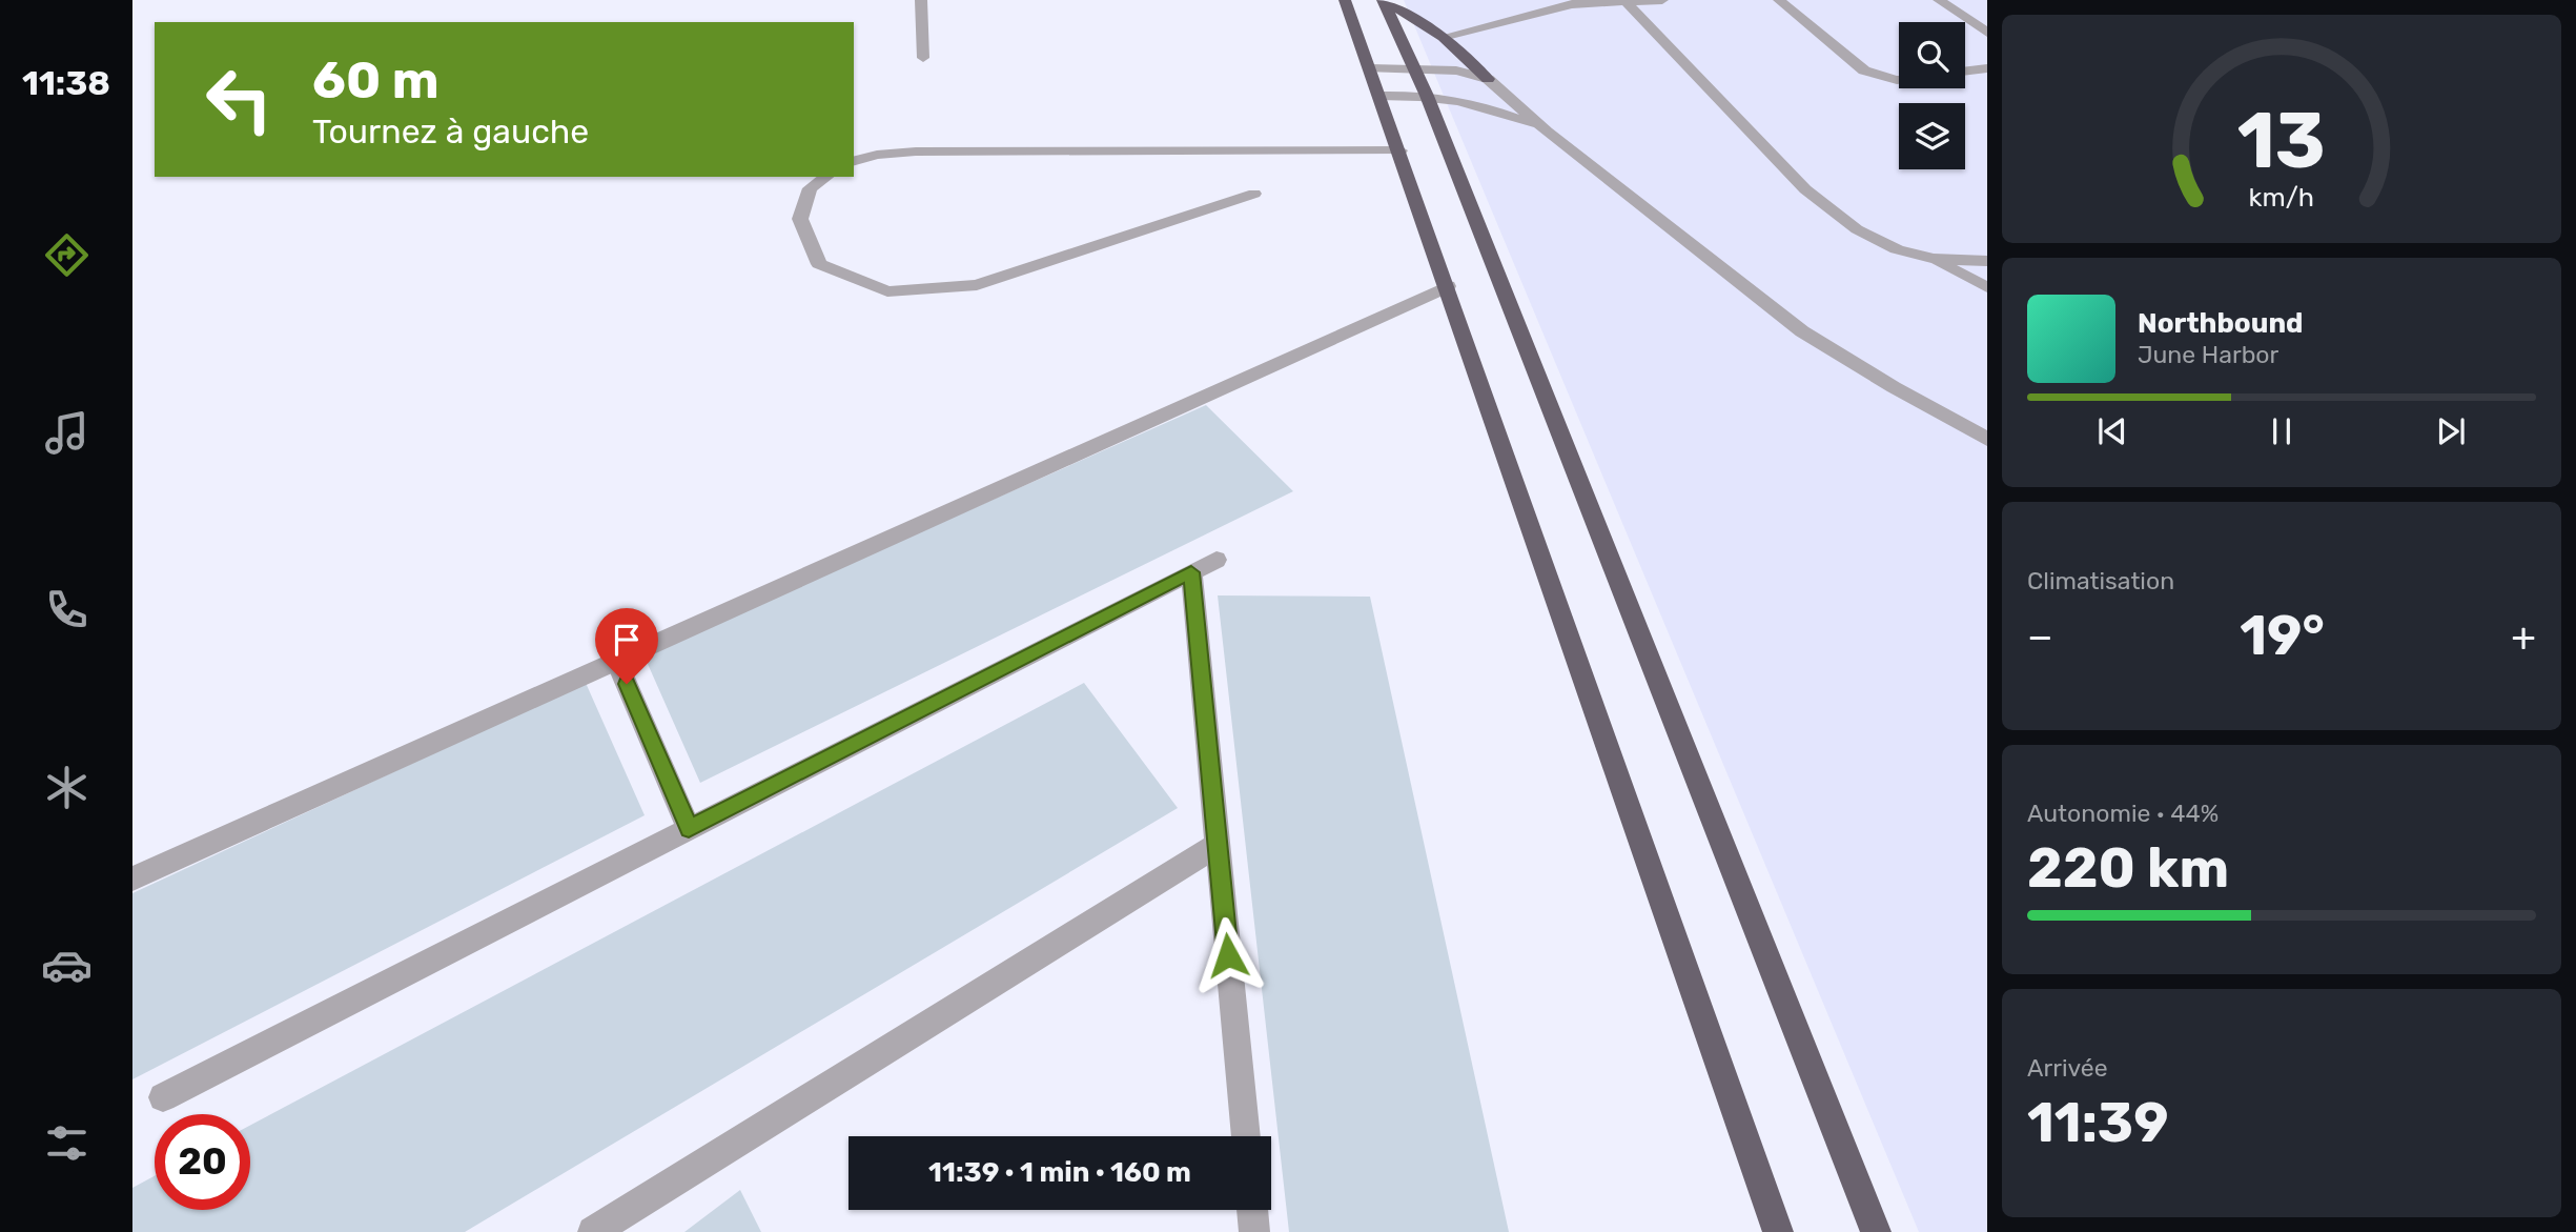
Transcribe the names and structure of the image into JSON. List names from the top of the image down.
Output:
{
  "page": {
    "tabs": "11:38",
    "turn": ["60 m", "Tournez à gauche"],
    "song": ["Northbound", "June Harbor"],
    "tile": [
      "Climatisation",
      ["Autonomie · 44%", "220 km"],
      ["Arrivée", "11:39"]
    ],
    "heat": ["−", "19°", "+"],
    "limit": "20",
    "trip": "11:39 · 1 min · 160 m",
    "gauge": ["13", "km/h"]
  }
}
